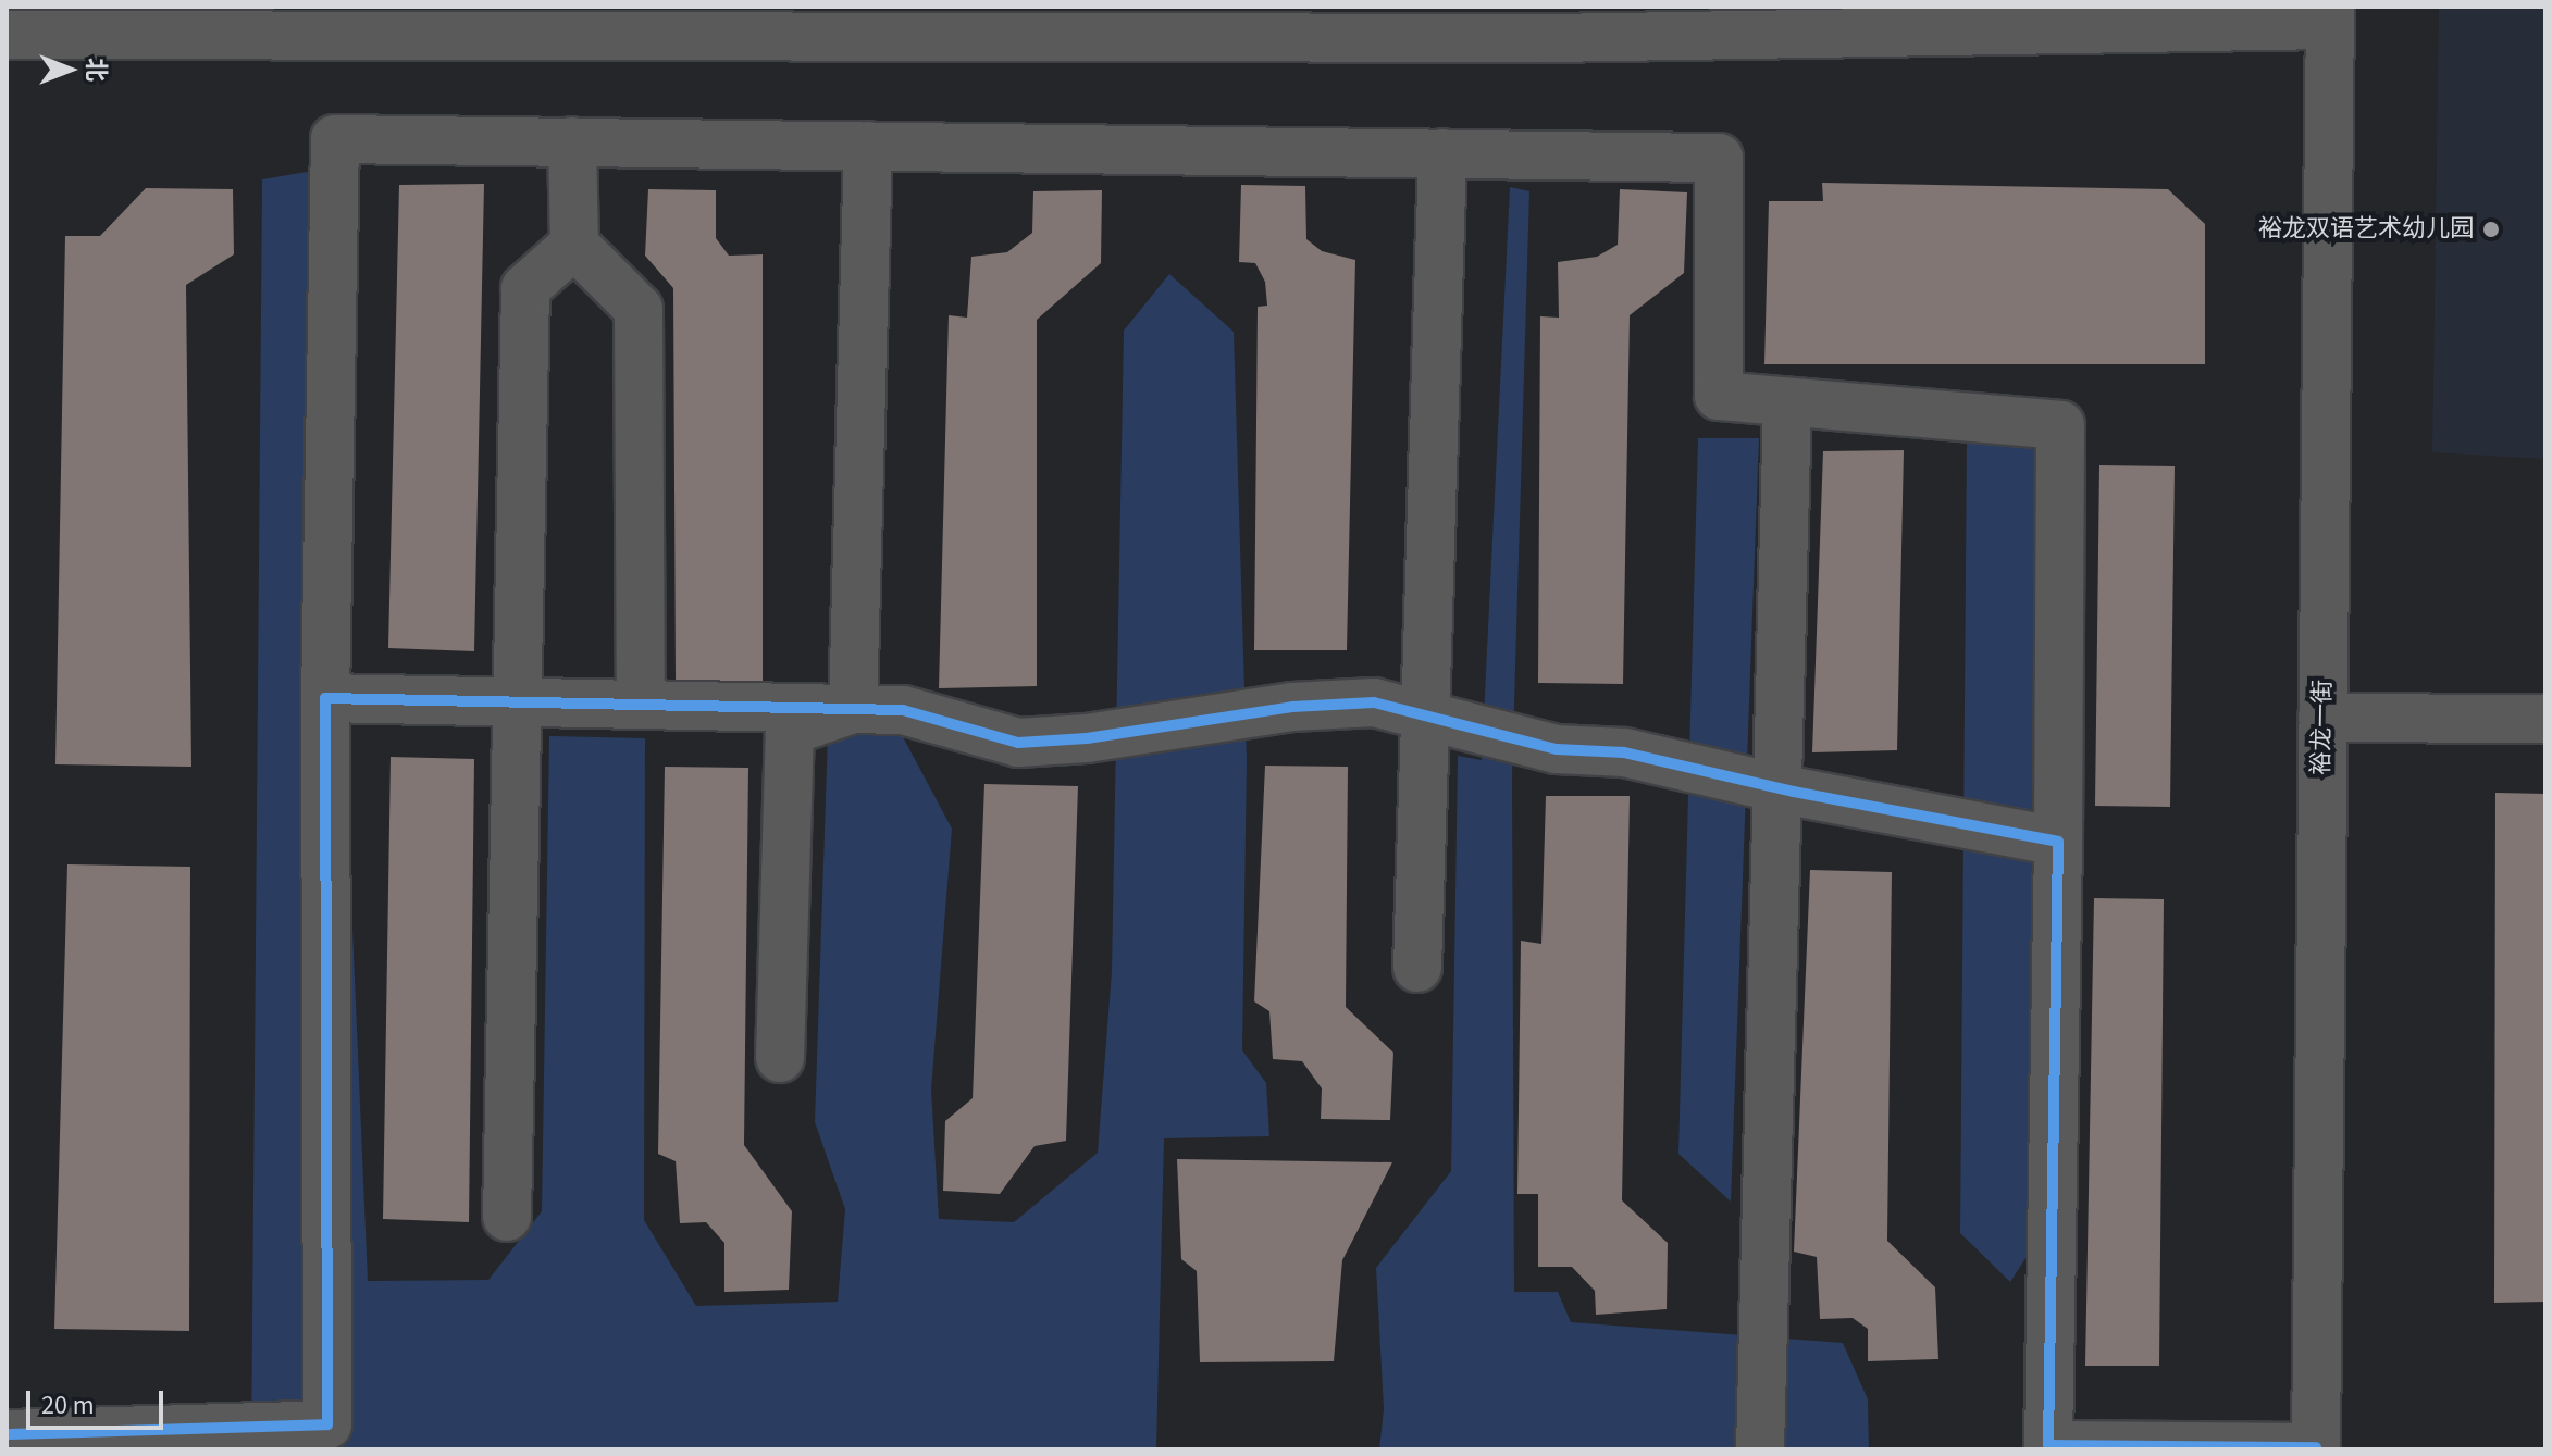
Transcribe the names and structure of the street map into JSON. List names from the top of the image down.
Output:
{
  "streets": {
    "street": ["裕龙一街"]
  },
  "places": ["裕龙双语艺术幼儿园"],
  "scale_bar": "20 m",
  "north": "right"
}
